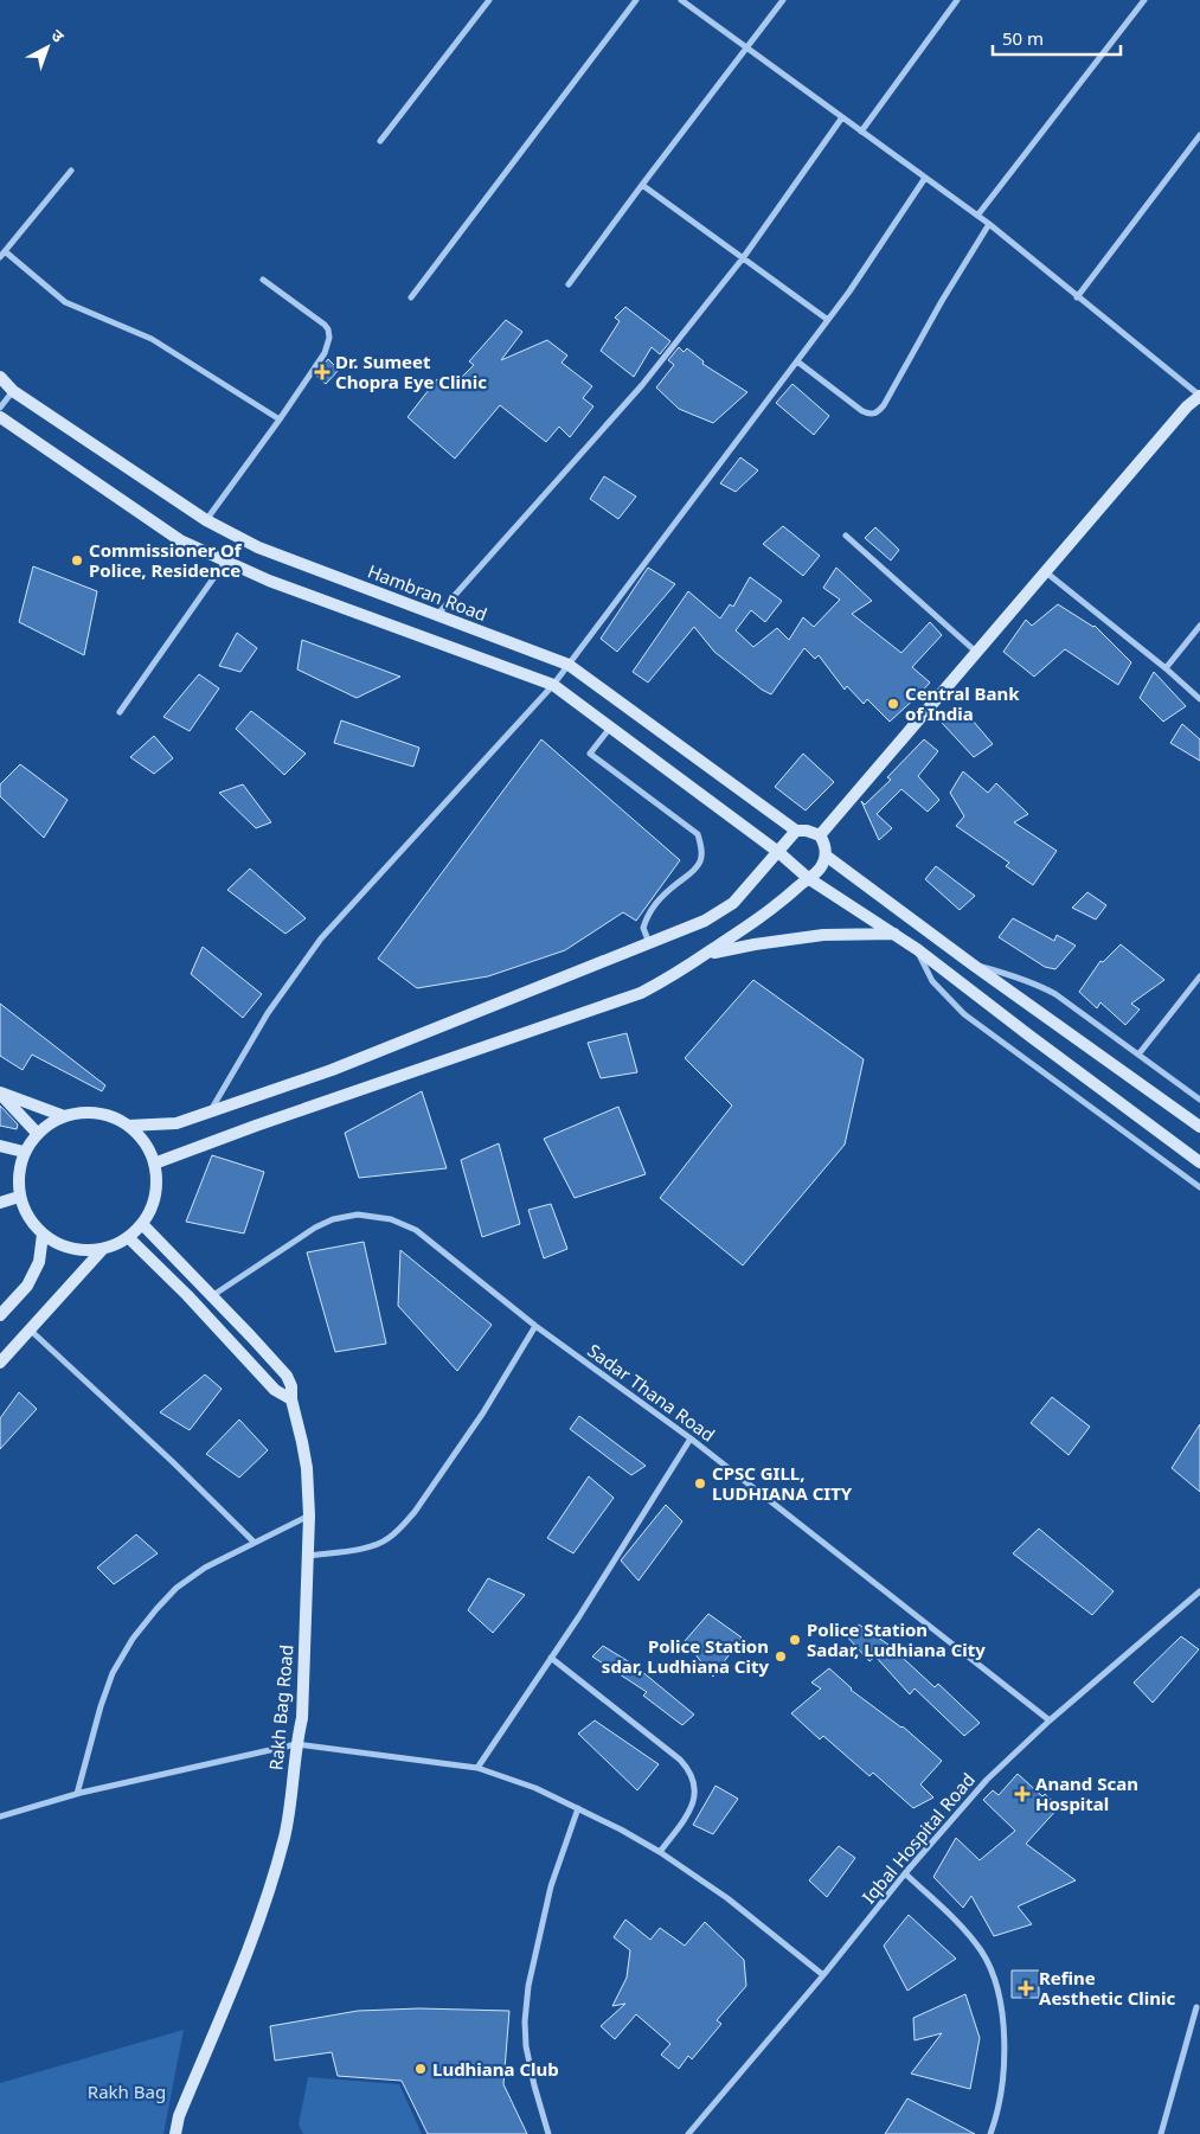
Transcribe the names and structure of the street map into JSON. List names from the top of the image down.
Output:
{
  "streets": {
    "main road": ["Hambran Road", "Rakh Bag Road"],
    "street": ["Sadar Thana Road", "Iqbal Hospital Road"]
  },
  "crossings": [
    ["Sadar Thana Road", "Rakh Bag Road"],
    ["Sadar Thana Road", "Iqbal Hospital Road"]
  ],
  "parks": ["Rakh Bag"],
  "places": {
    "health": ["Dr. Sumeet Chopra Eye Clinic", "Anand Scan Hospital", "Refine Aesthetic Clinic"],
    "other": [
      "Commissioner Of Police, Residence",
      "Central Bank of India",
      "CPSC GILL, LUDHIANA CITY",
      "Police Station Sadar, Ludhiana City",
      "Police Station sdar, Ludhiana City",
      "Ludhiana Club"
    ]
  },
  "scale_bar": "50 m",
  "north": "top right"
}
